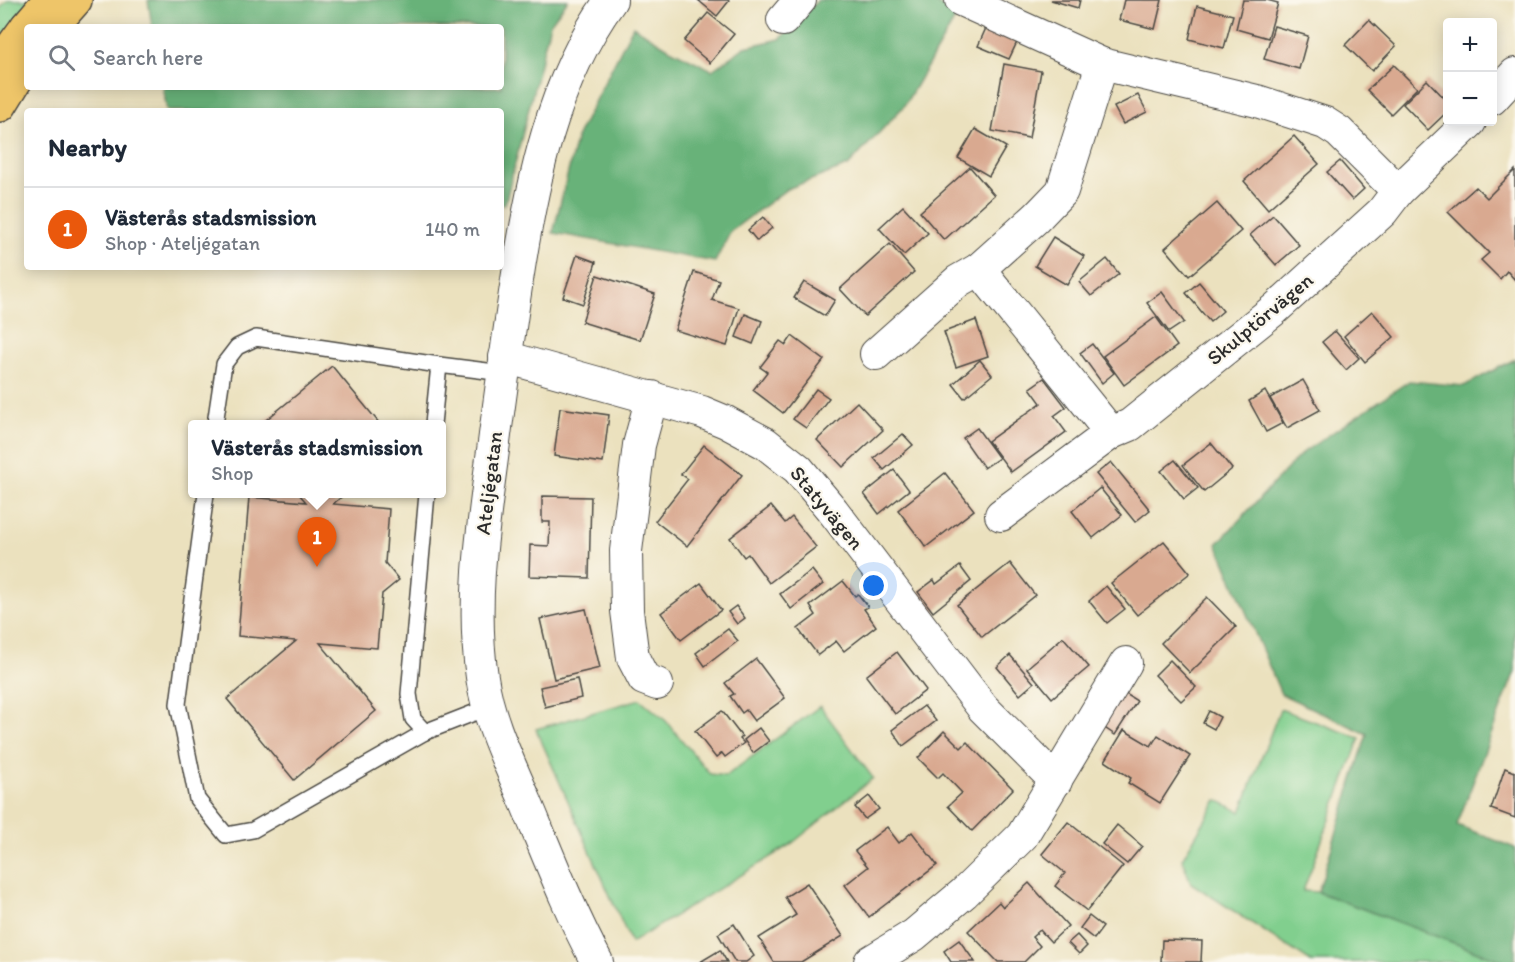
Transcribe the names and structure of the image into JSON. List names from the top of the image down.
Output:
{
  "streets": {
    "street": ["Skulptörvägen", "Ateljégatan", "Statyvägen"]
  },
  "crossings": [
    ["Ateljégatan", "Statyvägen"]
  ],
  "page": {
    "map_buttons": ["+", "−"],
    "search": "Search here",
    "heading": "Nearby",
    "list": [
      {
        "mark": "1",
        "name": "Västerås stadsmission",
        "note": "Shop · Ateljégatan",
        "value": "140 m"
      }
    ],
    "popup": ["Västerås stadsmission", "Shop"],
    "pins": "1"
  }
}
